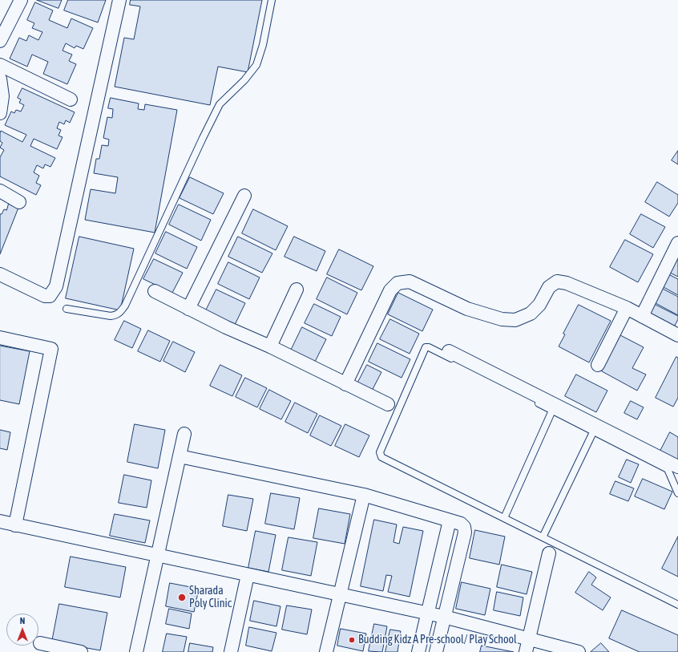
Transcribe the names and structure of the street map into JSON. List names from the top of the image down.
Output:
{
  "places": ["Sharada Poly Clinic", "Budding Kidz A Pre-school/ Play School"],
  "north": "top"
}
